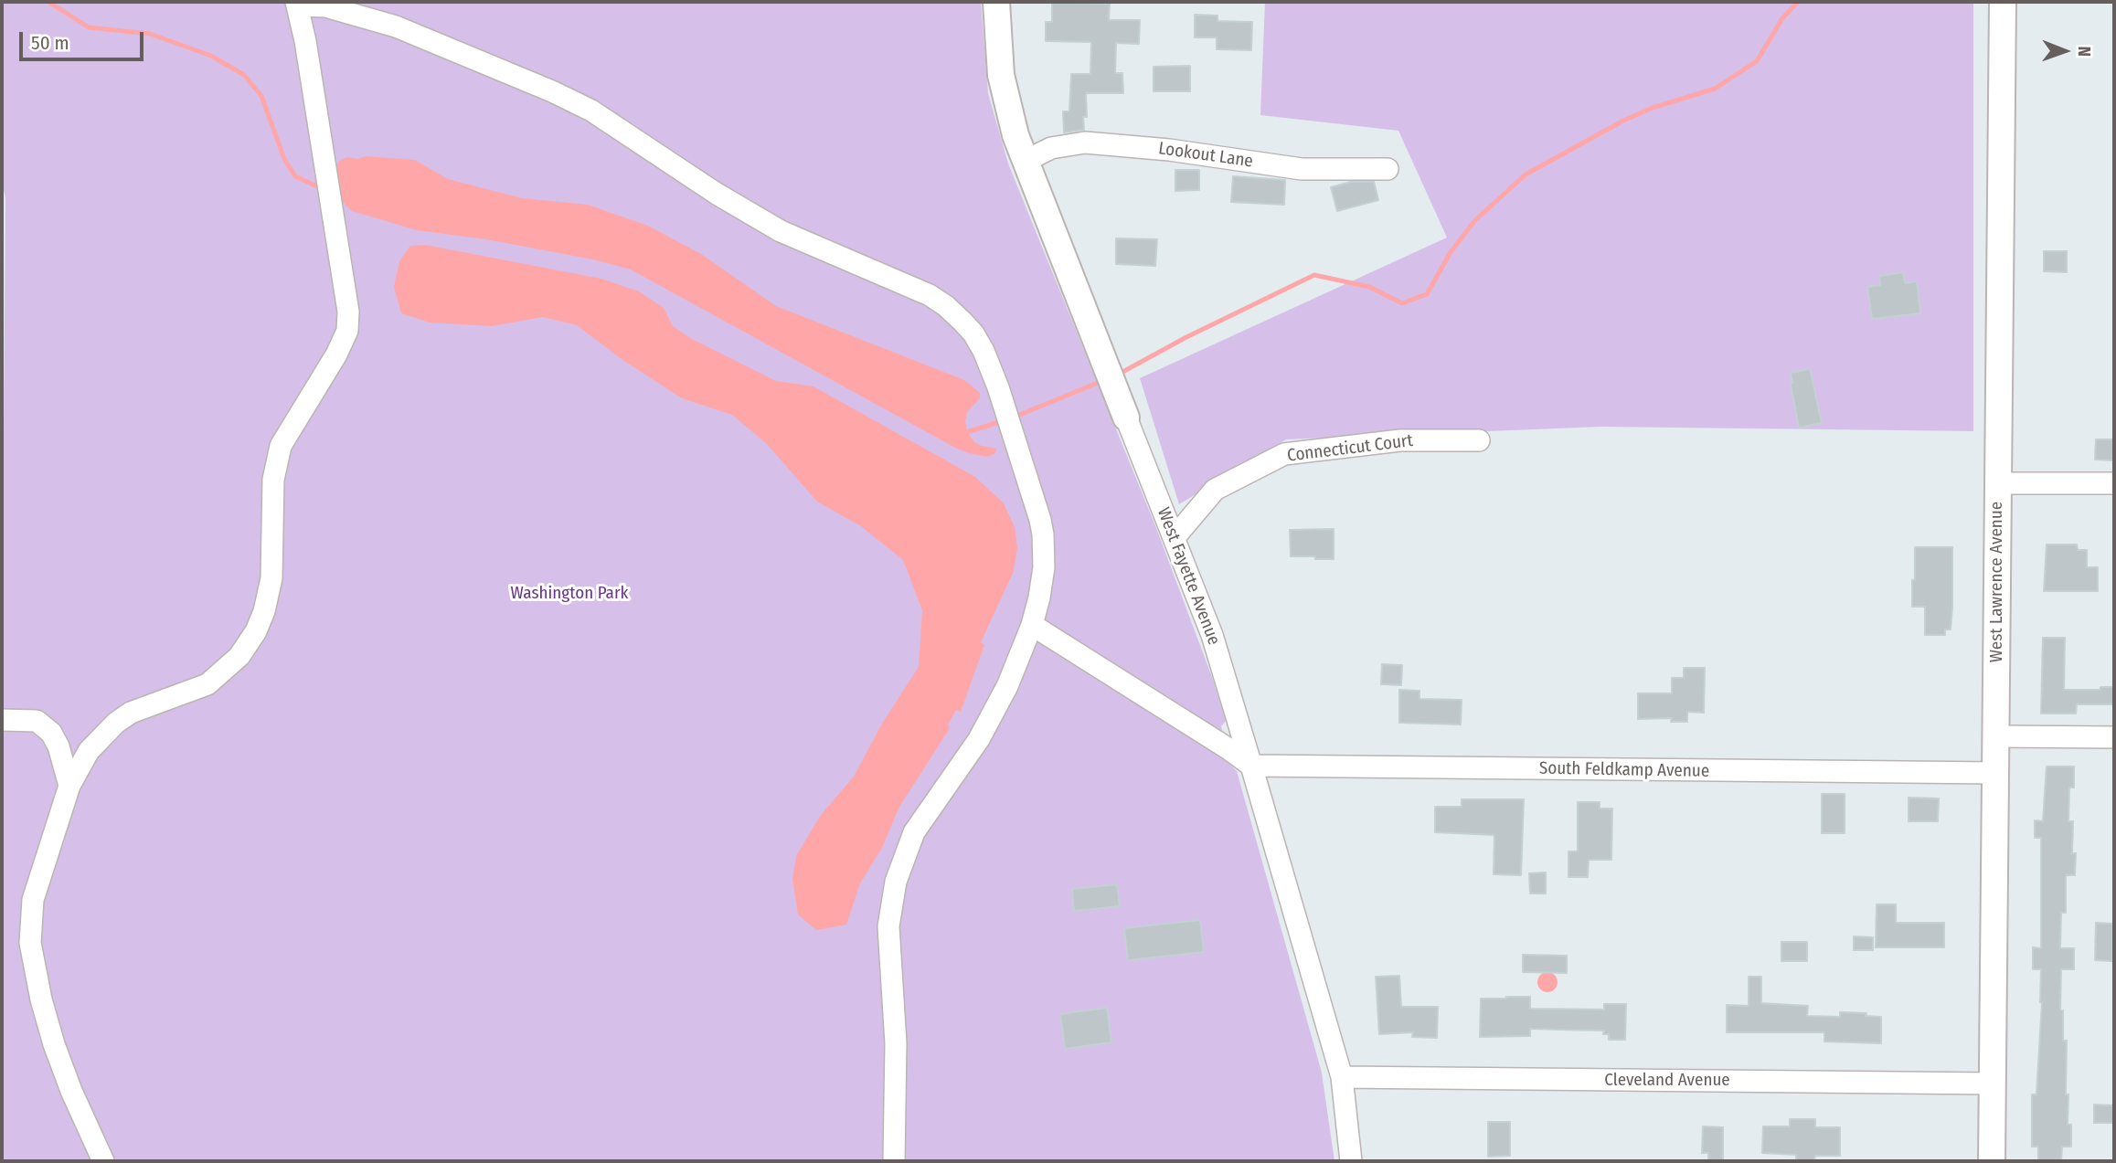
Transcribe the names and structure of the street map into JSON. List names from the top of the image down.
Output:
{
  "streets": {
    "street": [
      "Lookout Lane",
      "Connecticut Court",
      "West Fayette Avenue",
      "West Lawrence Avenue",
      "South Feldkamp Avenue",
      "Cleveland Avenue"
    ]
  },
  "crossings": [
    ["Lookout Lane", "West Fayette Avenue"],
    ["Connecticut Court", "West Fayette Avenue"],
    ["West Fayette Avenue", "South Feldkamp Avenue"],
    ["West Fayette Avenue", "Cleveland Avenue"],
    ["West Lawrence Avenue", "South Feldkamp Avenue"],
    ["West Lawrence Avenue", "Cleveland Avenue"]
  ],
  "parks": ["Washington Park"],
  "scale_bar": "50 m",
  "north": "right"
}
